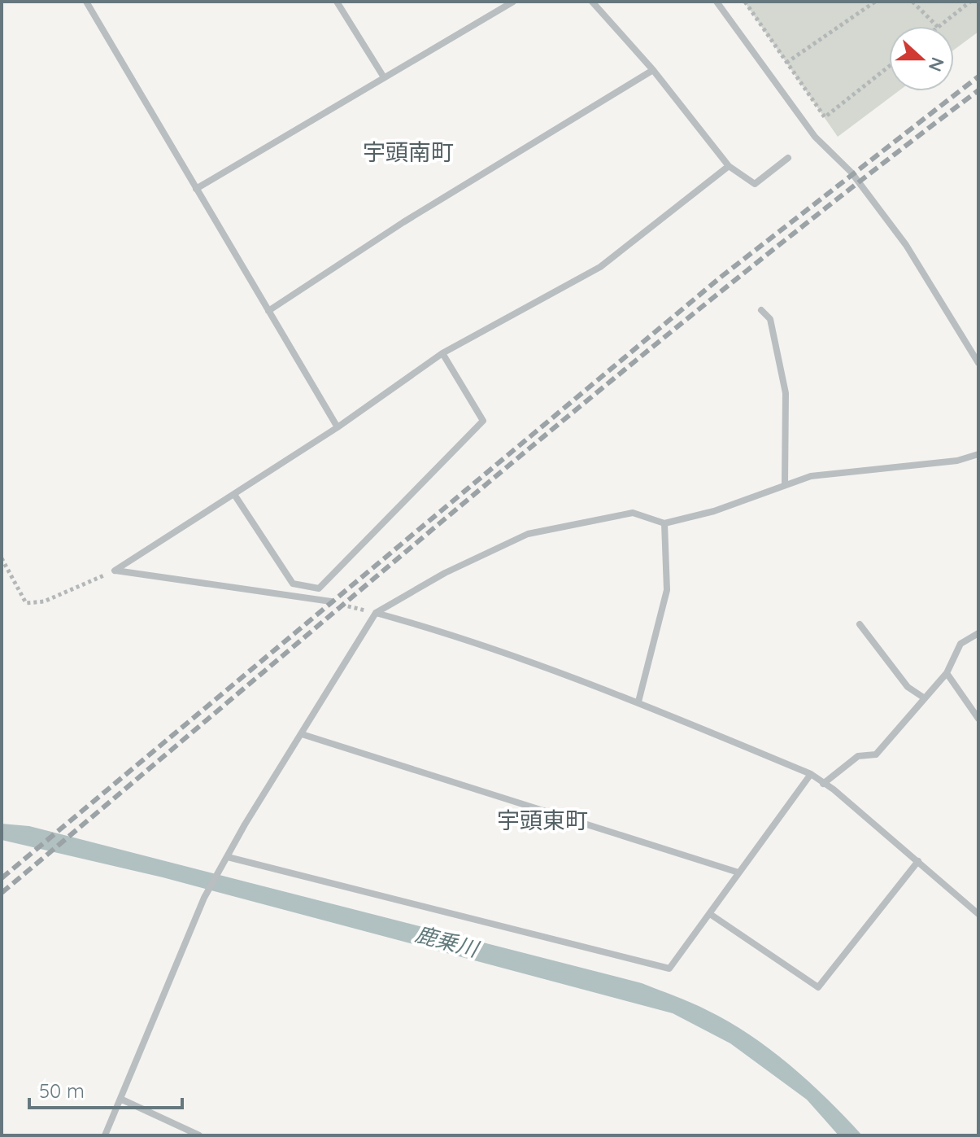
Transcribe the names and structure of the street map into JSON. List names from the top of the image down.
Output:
{
  "districts": ["宇頭南町", "宇頭東町"],
  "water": ["鹿乗川"],
  "scale_bar": "50 m",
  "north": "right"
}
